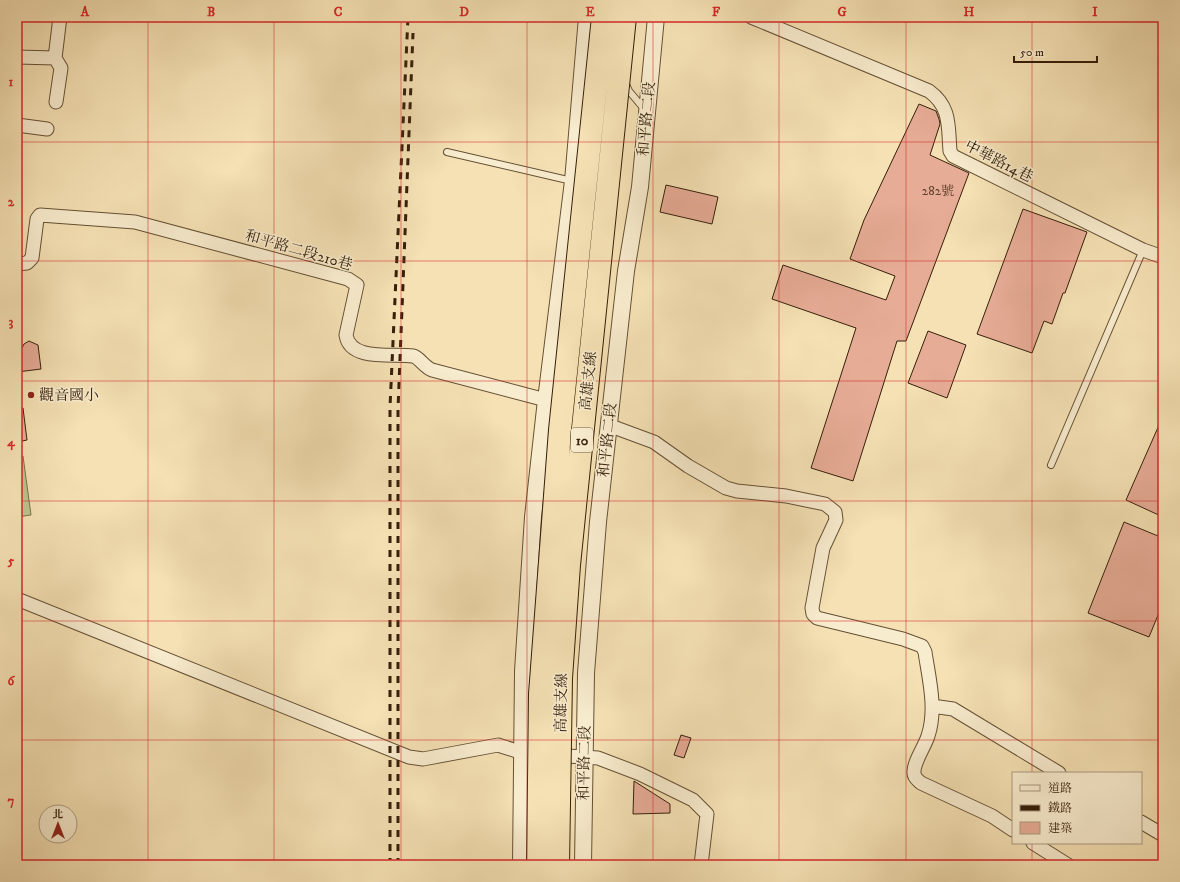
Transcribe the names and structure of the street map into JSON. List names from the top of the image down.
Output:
{
  "streets": {
    "highway": ["高雄支線", "10"],
    "street": ["和平路二段", "中華路14巷", "和平路二段210巷"]
  },
  "places": ["觀音國小"],
  "house_numbers": ["282號"],
  "legend": ["道路", "鐵路", "建築"],
  "scale_bar": "50 m",
  "north": "top",
  "grid": {
    "columns": [
      "A",
      "B",
      "C",
      "D",
      "E",
      "F",
      "G",
      "H",
      "I"
    ],
    "rows": [
      "1",
      "2",
      "3",
      "4",
      "5",
      "6",
      "7"
    ]
  }
}
